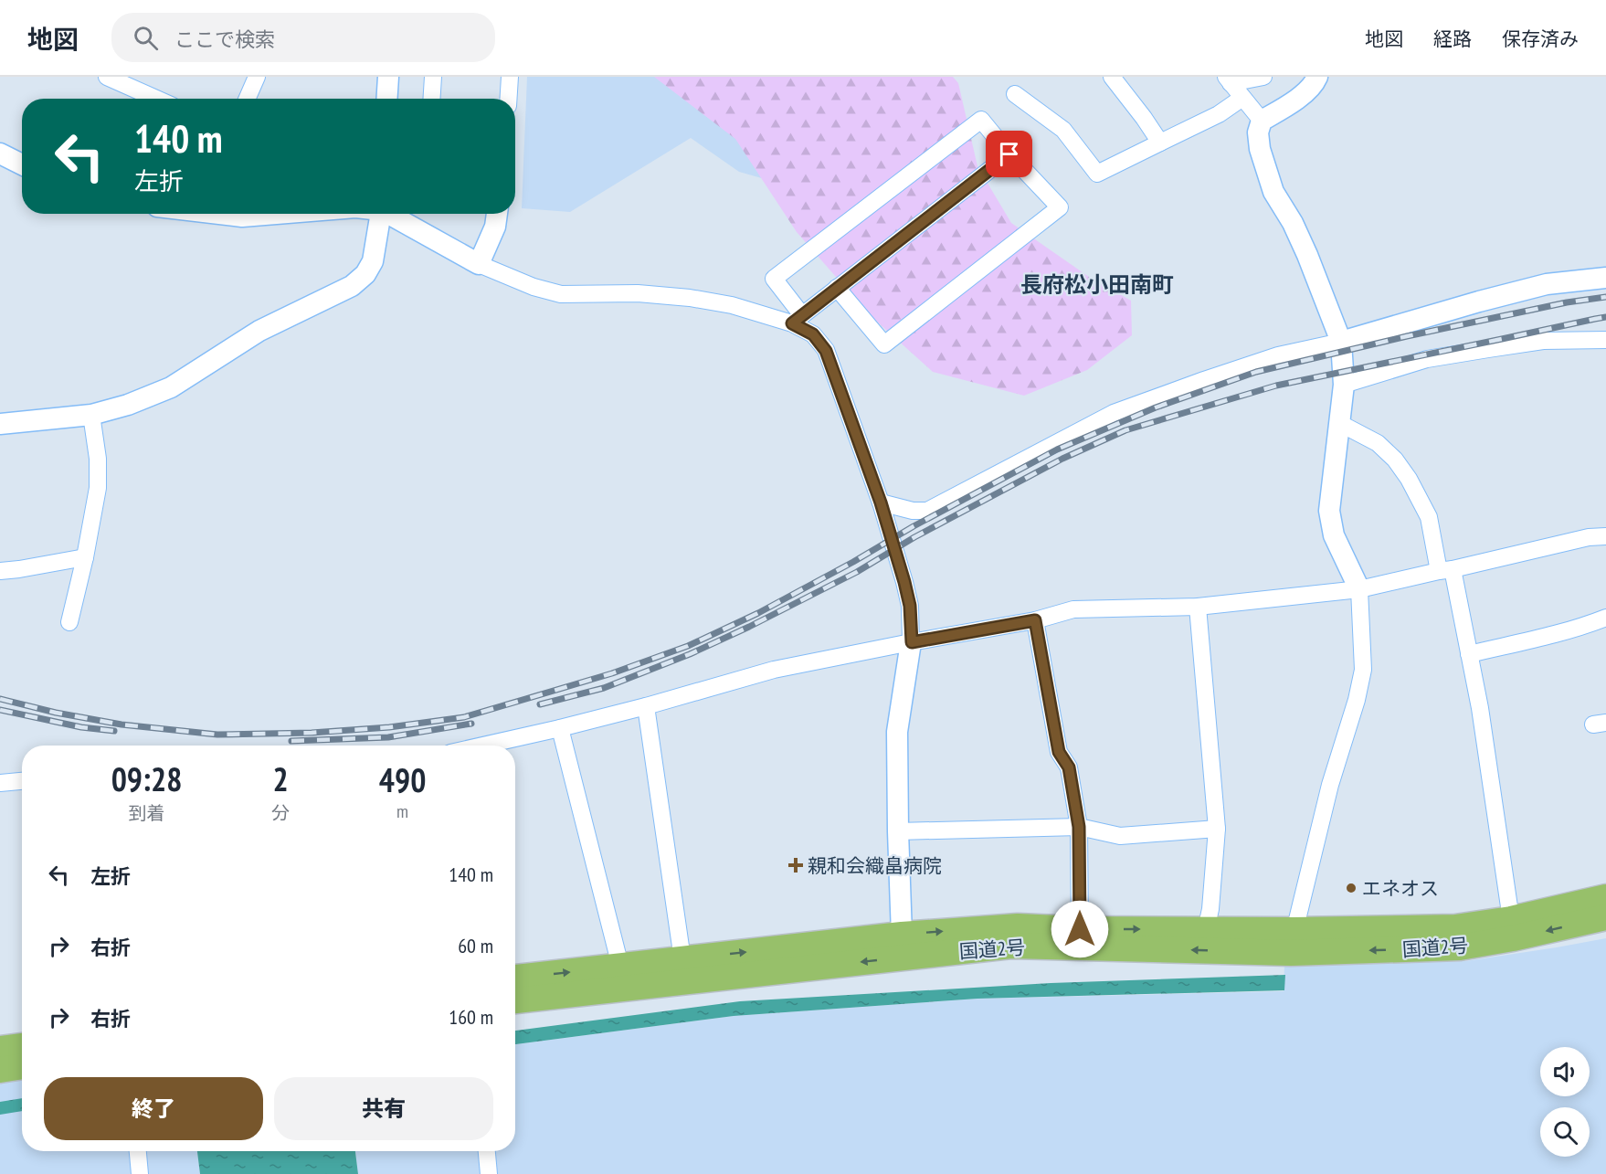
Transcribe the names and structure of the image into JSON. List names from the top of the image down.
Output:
{
  "streets": {
    "highway": ["国道2号"]
  },
  "districts": ["長府松小田南町"],
  "places": {
    "health": ["親和会織畠病院"],
    "other": ["エネオス"]
  },
  "page": {
    "header": "地図",
    "search": "ここで検索",
    "nav": ["地図", "経路", "保存済み"],
    "turn": ["140 m", "左折"],
    "eta": [
      "09:28",
      "到着",
      "2",
      "分",
      "490",
      "m"
    ],
    "list": [
      {
        "name": "左折",
        "value": "140 m"
      },
      {
        "name": "右折",
        "value": "60 m"
      },
      {
        "name": "右折",
        "value": "160 m"
      }
    ],
    "buttons": ["終了", "共有"]
  }
}
